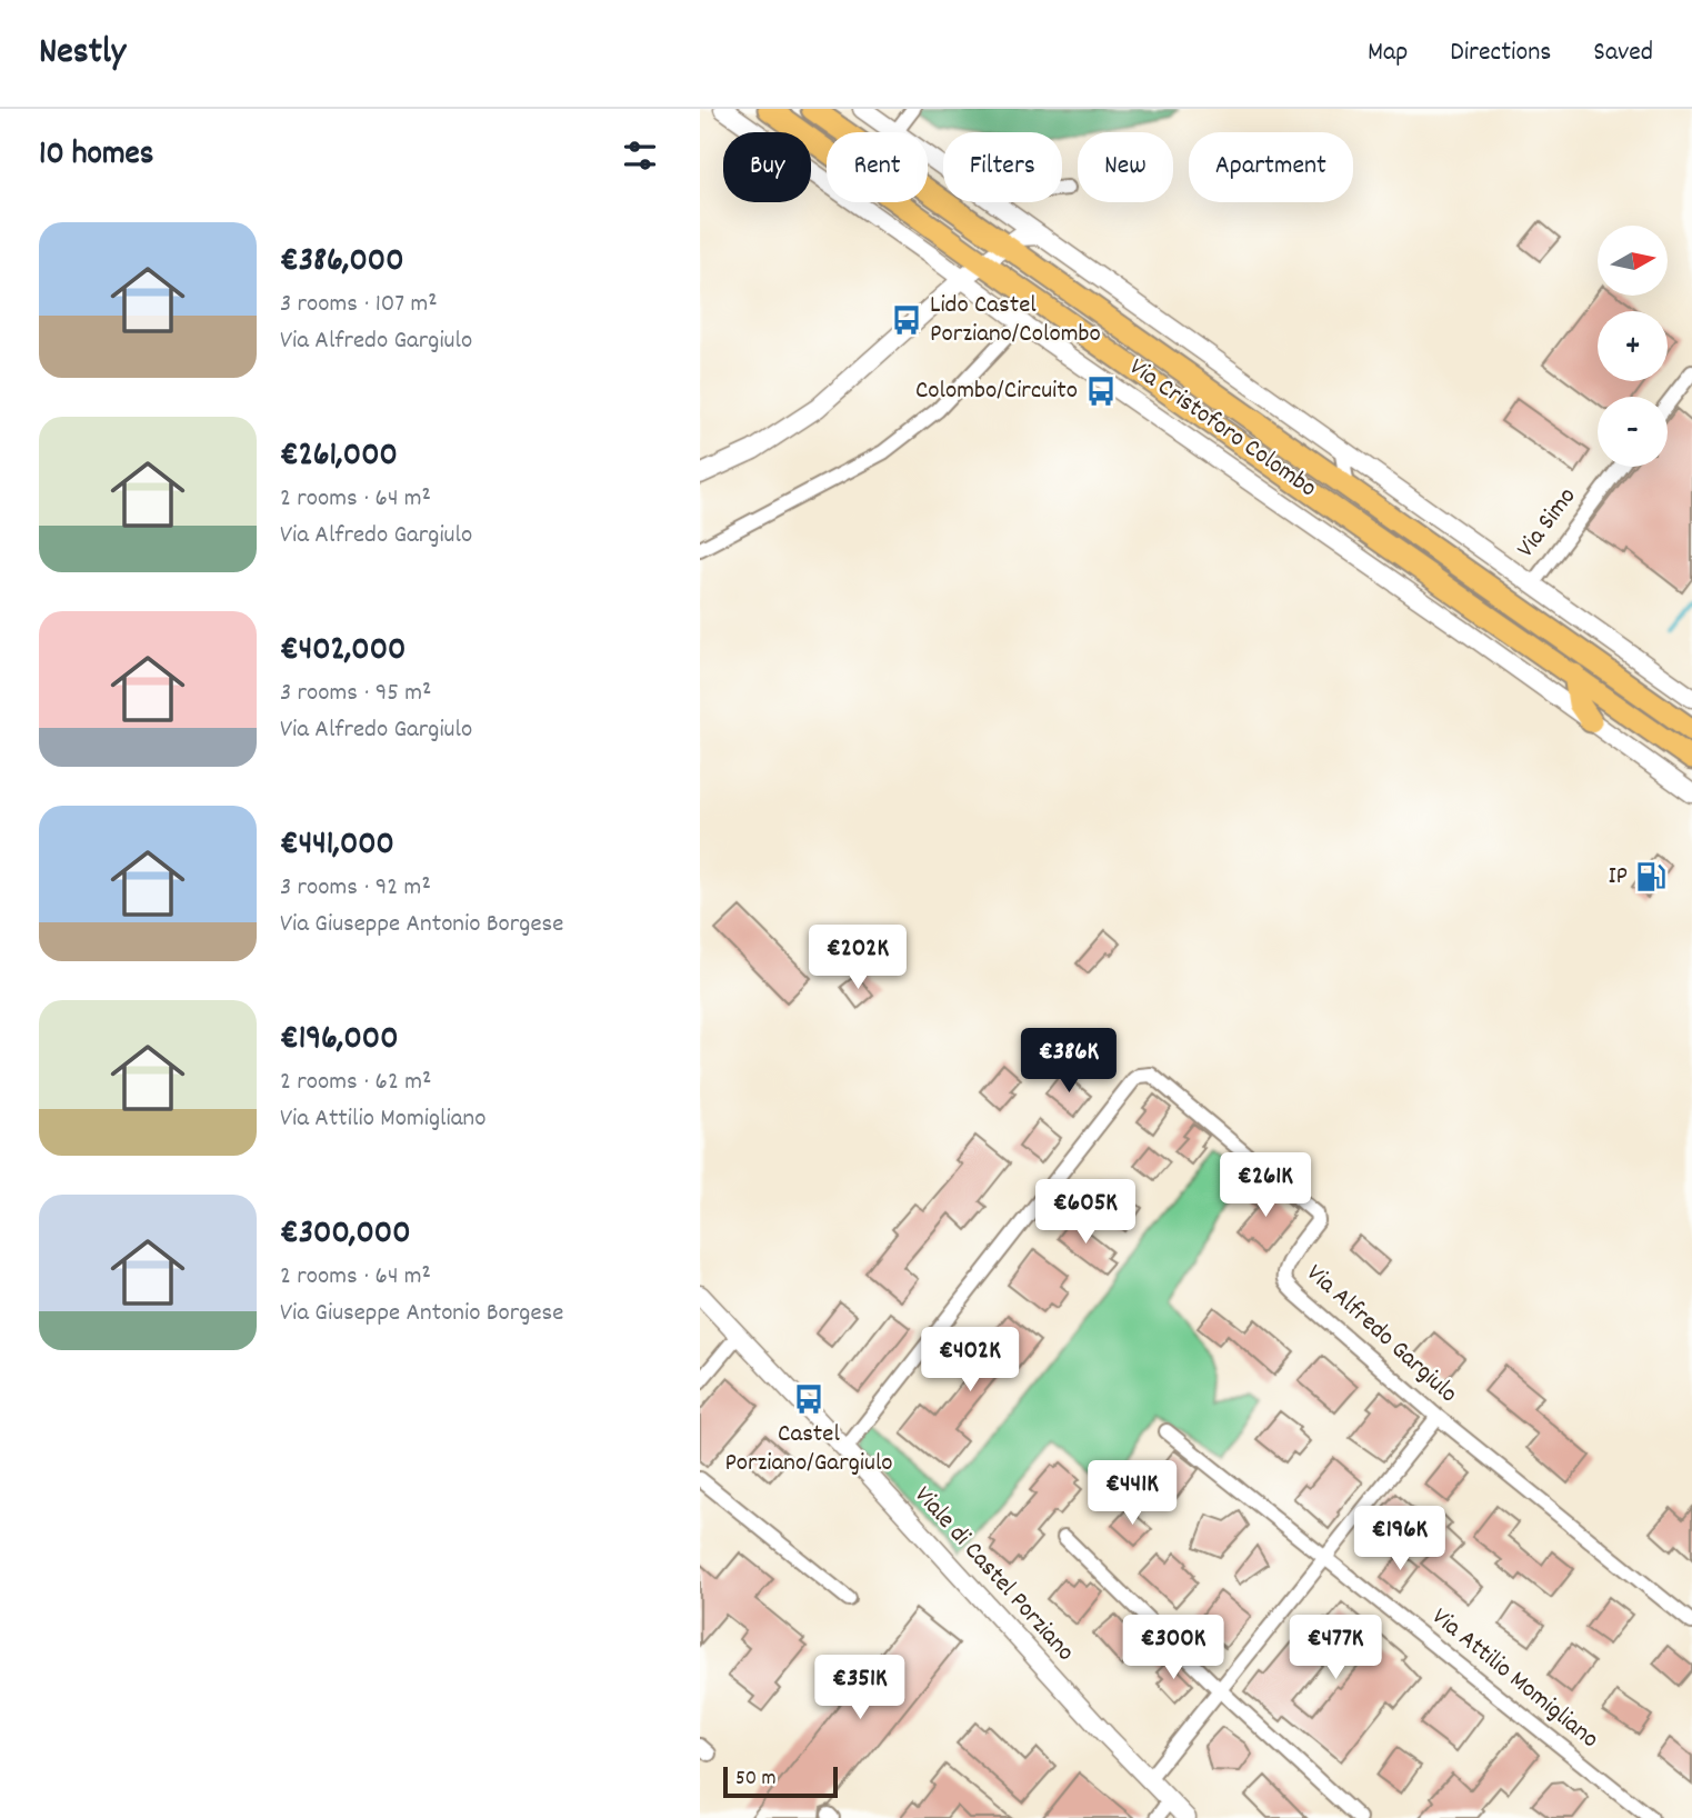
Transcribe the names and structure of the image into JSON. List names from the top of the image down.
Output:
{
  "streets": {
    "main road": ["Via Cristoforo Colombo"],
    "street": [
      "Via Simo",
      "Via Alfredo Gargiulo",
      "Viale di Castel Porziano",
      "Via Attilio Momigliano"
    ]
  },
  "crossings": [
    ["Via Cristoforo Colombo", "Via Simo"],
    ["Via Alfredo Gargiulo", "Viale di Castel Porziano"]
  ],
  "places": {
    "bus stop": ["Lido Castel Porziano/Colombo", "Colombo/Circuito", "Castel Porziano/Gargiulo"],
    "fuel station": ["IP"]
  },
  "scale_bar": "50 m",
  "north": "right",
  "page": {
    "header": "Nestly",
    "nav": ["Map", "Directions", "Saved"],
    "heading": "10 homes",
    "chip": [
      "Buy",
      "Rent",
      "Filters",
      "New",
      "Apartment"
    ],
    "list": [
      {
        "name": "€386,000",
        "note": "3 rooms · 107 m² · Via Alfredo Gargiulo"
      },
      {
        "name": "€261,000",
        "note": "2 rooms · 64 m² · Via Alfredo Gargiulo"
      },
      {
        "name": "€402,000",
        "note": "3 rooms · 95 m² · Via Alfredo Gargiulo"
      },
      {
        "name": "€441,000",
        "note": "3 rooms · 92 m² · Via Giuseppe Antonio Borgese"
      },
      {
        "name": "€196,000",
        "note": "2 rooms · 62 m² · Via Attilio Momigliano"
      },
      {
        "name": "€300,000",
        "note": "2 rooms · 64 m² · Via Giuseppe Antonio Borgese"
      }
    ],
    "map_buttons": ["+", "−"],
    "price": [
      "€202K",
      "€386K",
      "€261K",
      "€605K",
      "€402K",
      "€441K",
      "€196K",
      "€300K",
      "€477K",
      "€351K"
    ],
    "scale": "50 m"
  }
}
